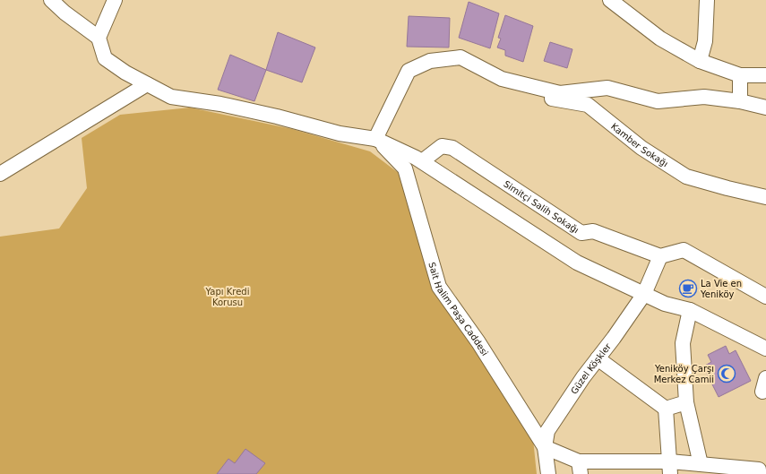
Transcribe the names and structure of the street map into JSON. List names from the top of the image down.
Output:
{
  "streets": {
    "street": [
      "Kamber Sokağı",
      "Simitçi Salih Sokağı",
      "Sait Halim Paşa Caddesi",
      "Güzel Köşkler"
    ]
  },
  "crossings": [
    ["Simitçi Salih Sokağı", "Güzel Köşkler"],
    ["Sait Halim Paşa Caddesi", "Güzel Köşkler"]
  ],
  "parks": ["Yapı Kredi Korusu"],
  "places": {
    "cafe": ["La Vie en Yeniköy"],
    "mosque": ["Yeniköy Çarşı Merkez Camii"]
  }
}
